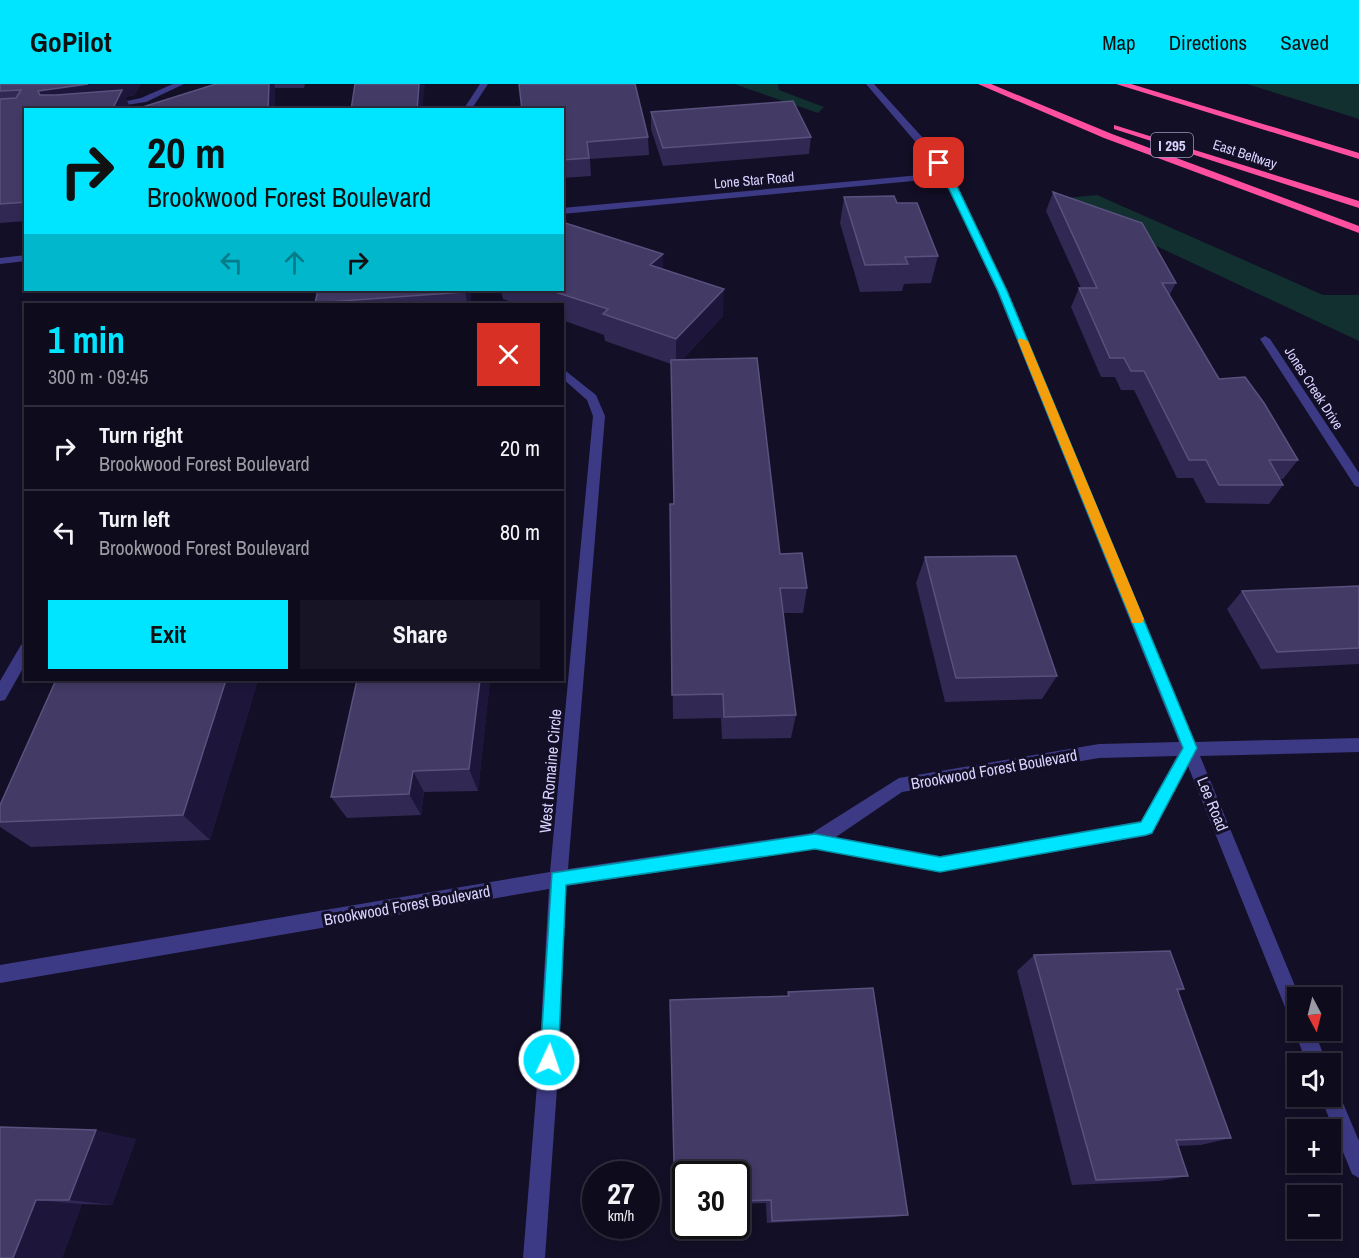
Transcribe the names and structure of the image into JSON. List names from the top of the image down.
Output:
{
  "streets": {
    "highway": ["I 295", "East Beltway"],
    "street": [
      "Lone Star Road",
      "Jones Creek Drive",
      "Brookwood Forest Boulevard",
      "West Romaine Circle",
      "Lee Road"
    ]
  },
  "crossings": [
    ["Lone Star Road", "Lee Road"],
    ["Brookwood Forest Boulevard", "West Romaine Circle"],
    ["Brookwood Forest Boulevard", "Lee Road"]
  ],
  "north": "bottom",
  "page": {
    "header": "GoPilot",
    "nav": ["Map", "Directions", "Saved"],
    "turn": ["20 m", "Brookwood Forest Boulevard"],
    "heading": ["1 min", "300 m · 09:45"],
    "list": [
      {
        "name": "Turn right",
        "note": "Brookwood Forest Boulevard",
        "value": "20 m"
      },
      {
        "name": "Turn left",
        "note": "Brookwood Forest Boulevard",
        "value": "80 m"
      }
    ],
    "buttons": ["Exit", "Share"],
    "map_buttons": ["+", "−"],
    "speed": "27 km/h",
    "limit": "30"
  }
}
